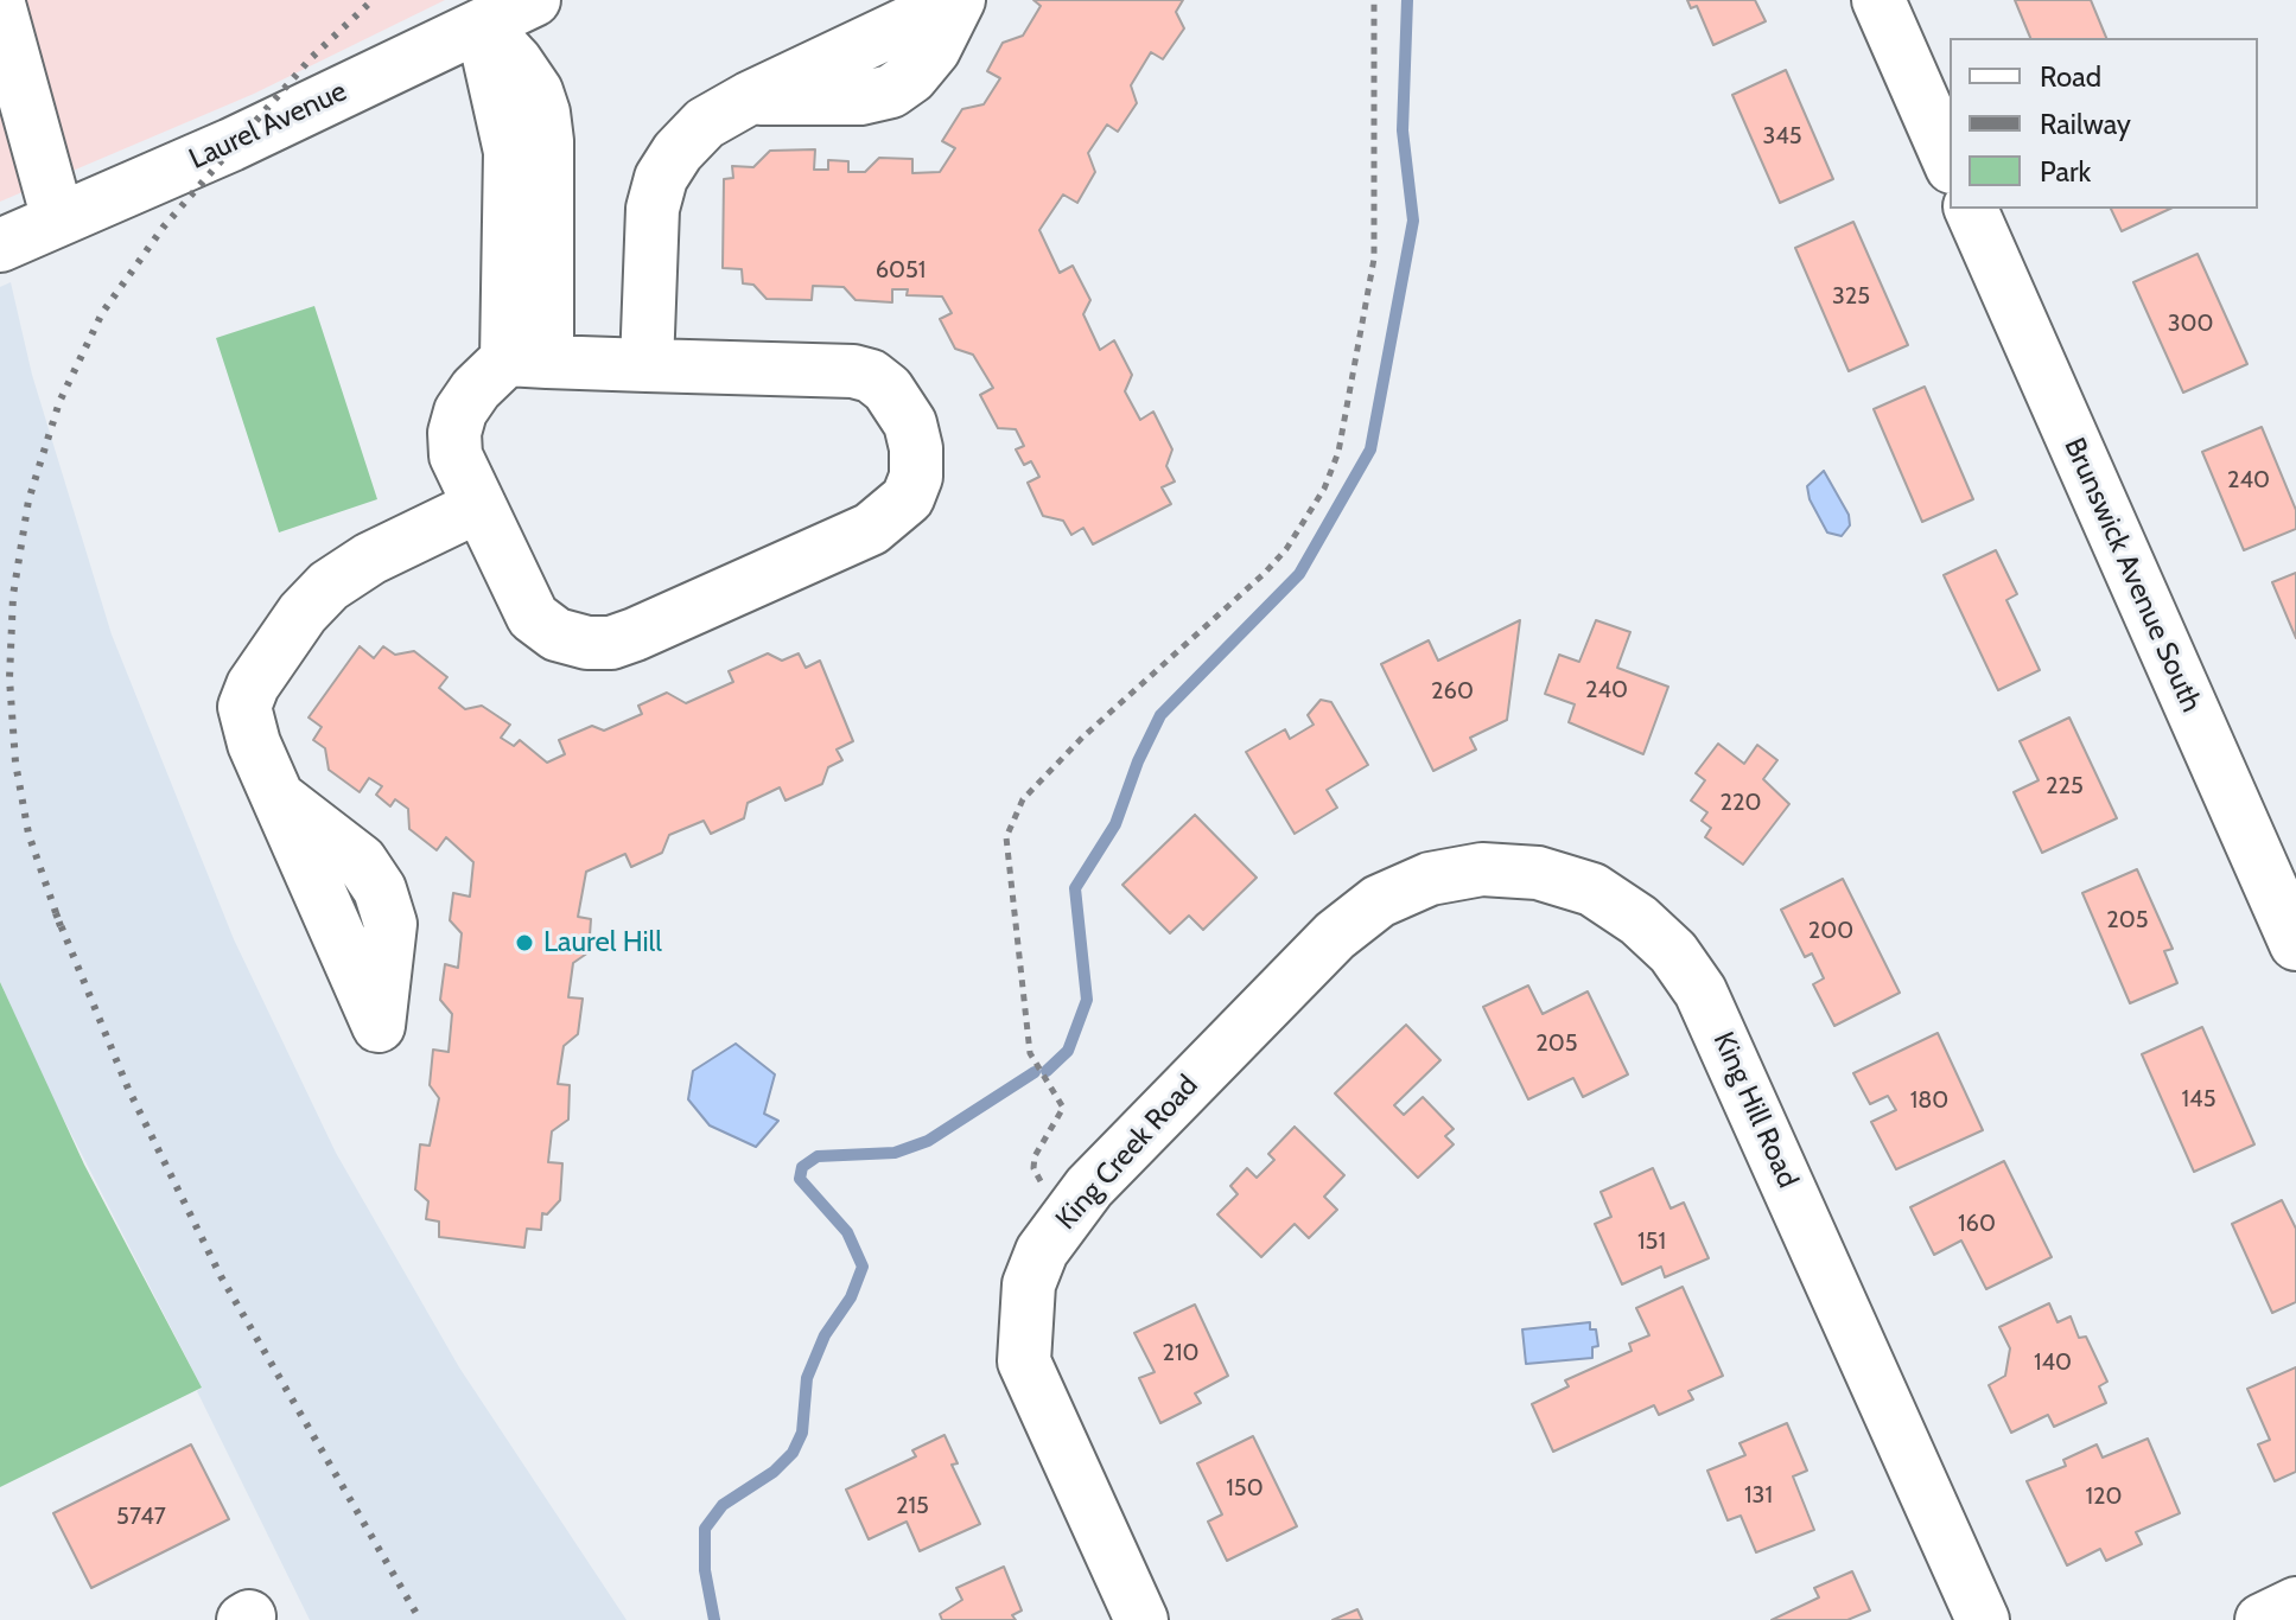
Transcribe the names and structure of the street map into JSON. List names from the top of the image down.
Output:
{
  "streets": {
    "street": [
      "Laurel Avenue",
      "Brunswick Avenue South",
      "King Hill Road",
      "King Creek Road"
    ]
  },
  "crossings": [
    ["King Hill Road", "King Creek Road"]
  ],
  "places": ["Laurel Hill"],
  "house_numbers": [
    "345",
    "6051",
    "325",
    "300",
    "240",
    "240",
    "260",
    "225",
    "220",
    "205",
    "200",
    "205",
    "145",
    "180",
    "160",
    "151",
    "210",
    "140",
    "150",
    "131",
    "120",
    "215",
    "5747"
  ],
  "legend": ["Road", "Railway", "Park"]
}
